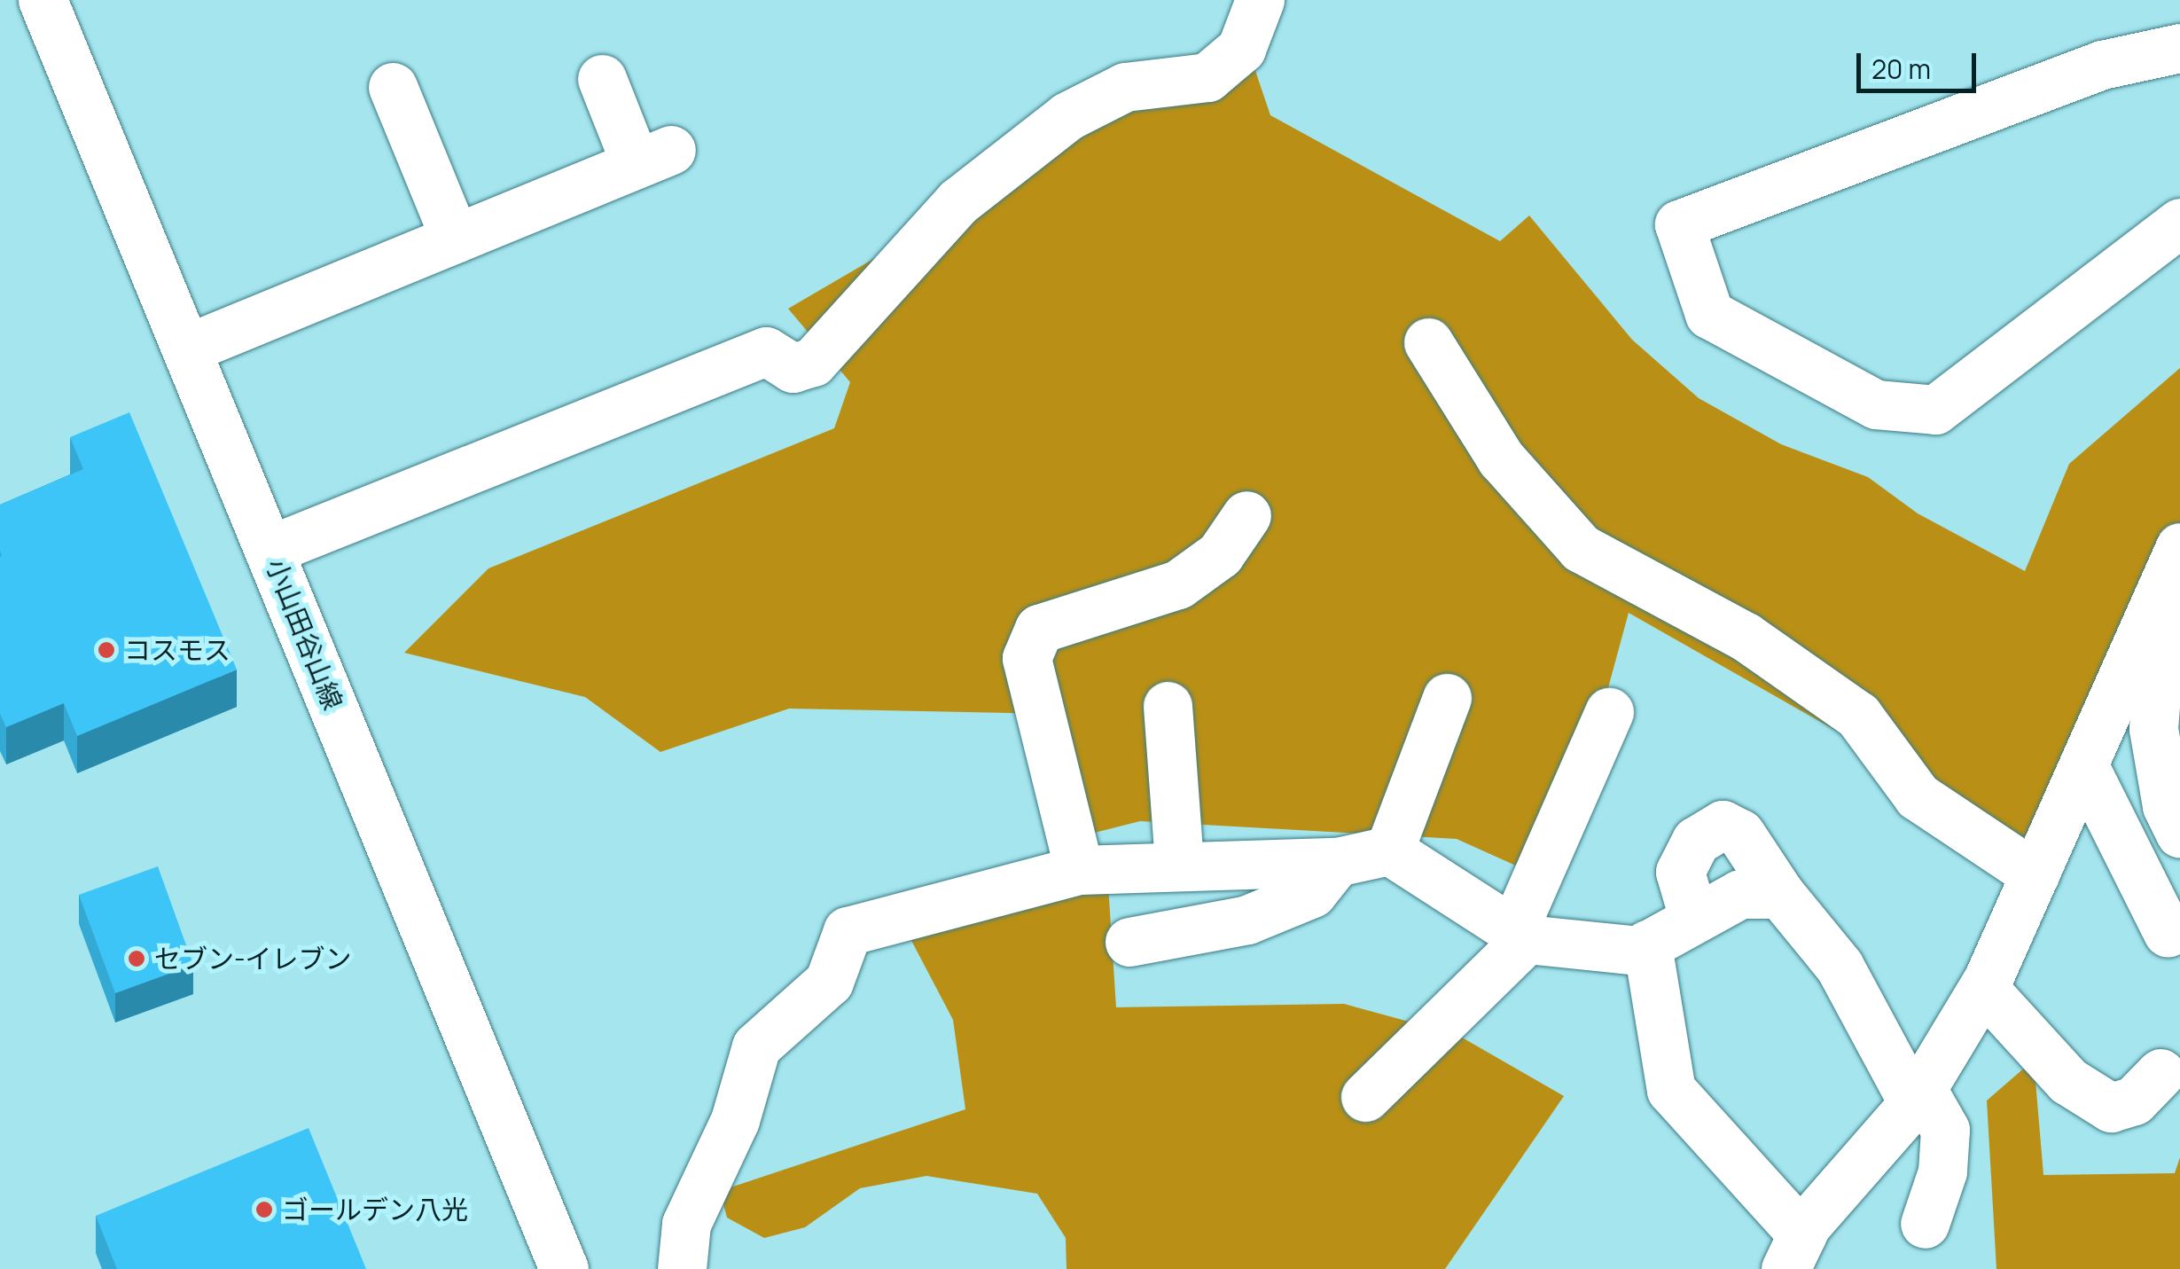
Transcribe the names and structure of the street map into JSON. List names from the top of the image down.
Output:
{
  "streets": {
    "street": ["小山田谷山線"]
  },
  "places": ["コスモス", "セブン-イレブン", "ゴールデン八光"],
  "scale_bar": "20 m"
}
